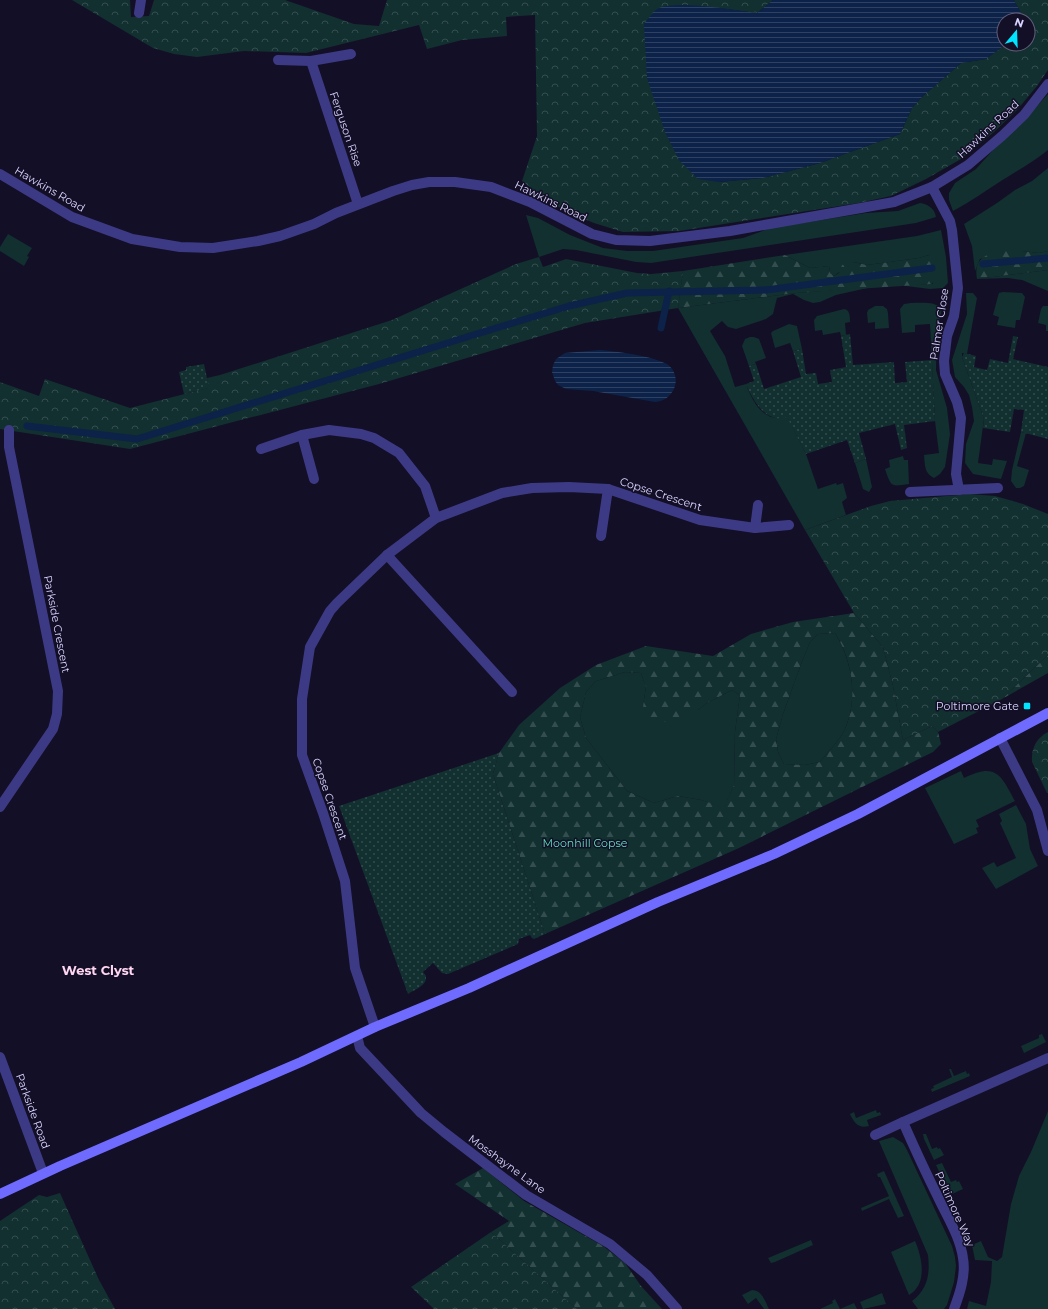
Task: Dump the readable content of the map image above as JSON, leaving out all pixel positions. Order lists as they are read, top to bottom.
{
  "streets": {
    "street": [
      "Ferguson Rise",
      "Hawkins Road",
      "Palmer Close",
      "Copse Crescent",
      "Parkside Crescent",
      "Parkside Road",
      "Mosshayne Lane",
      "Poltimore Way"
    ]
  },
  "crossings": [
    ["Ferguson Rise", "Hawkins Road"],
    ["Hawkins Road", "Palmer Close"]
  ],
  "districts": ["West Clyst"],
  "parks": ["Moonhill Copse"],
  "places": {
    "transit": ["Poltimore Gate"]
  },
  "north": "top"
}
